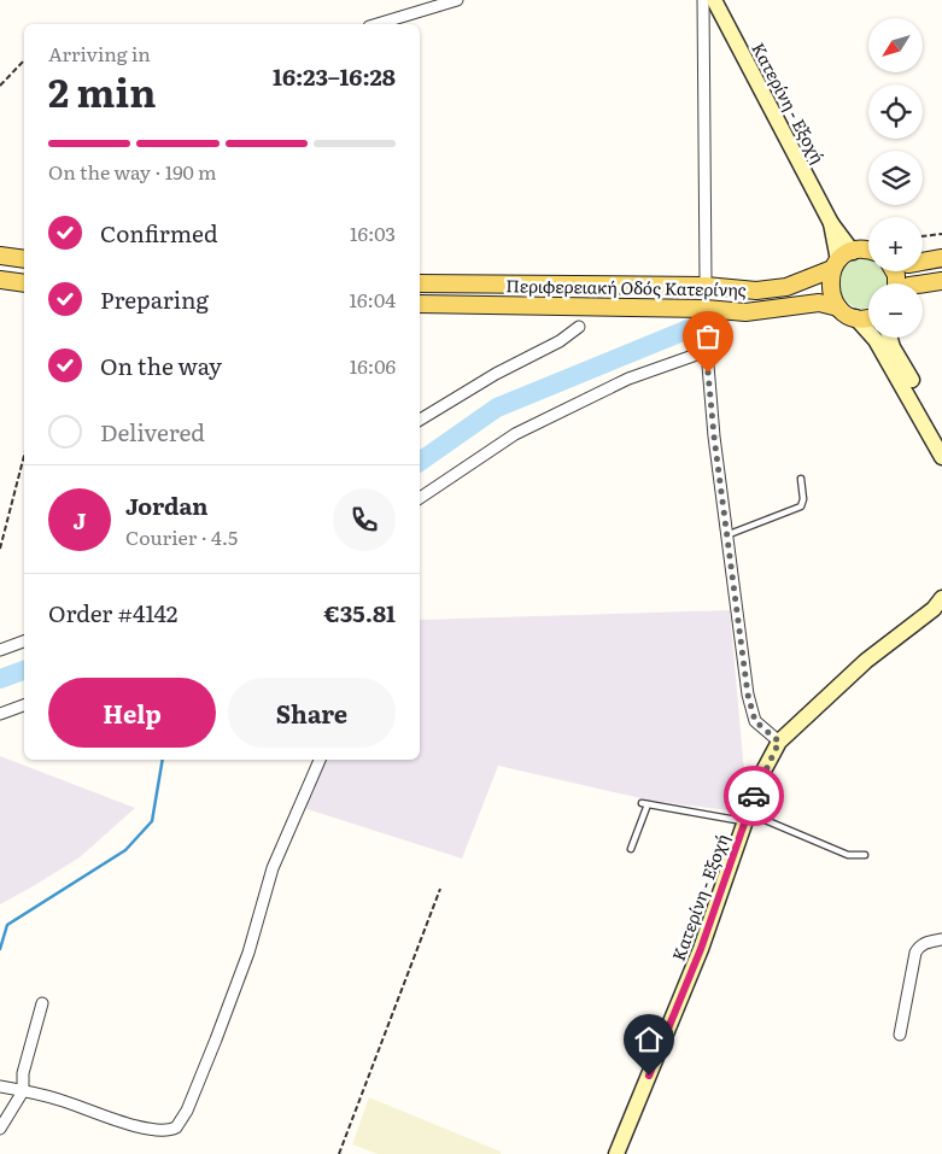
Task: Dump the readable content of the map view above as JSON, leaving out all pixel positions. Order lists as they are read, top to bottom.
{
  "streets": {
    "main road": ["Κατερίνη - Εξοχή", "Περιφερειακή Οδός Κατερίνης"]
  },
  "crossings": [
    ["Κατερίνη - Εξοχή", "Περιφερειακή Οδός Κατερίνης"]
  ],
  "north": "bottom left",
  "page": {
    "map_buttons": ["+", "−"],
    "heading": ["2 min", "Arriving in", "16:23–16:28"],
    "panel": [
      "Jordan",
      "Courier · 4.5",
      "Order #4142",
      "€35.81"
    ],
    "bar": "On the way · 190 m",
    "list": [
      ["Confirmed", "16:03"],
      ["Preparing", "16:04"],
      ["On the way", "16:06"],
      "Delivered"
    ],
    "round": "J",
    "buttons": ["Help", "Share"]
  }
}
